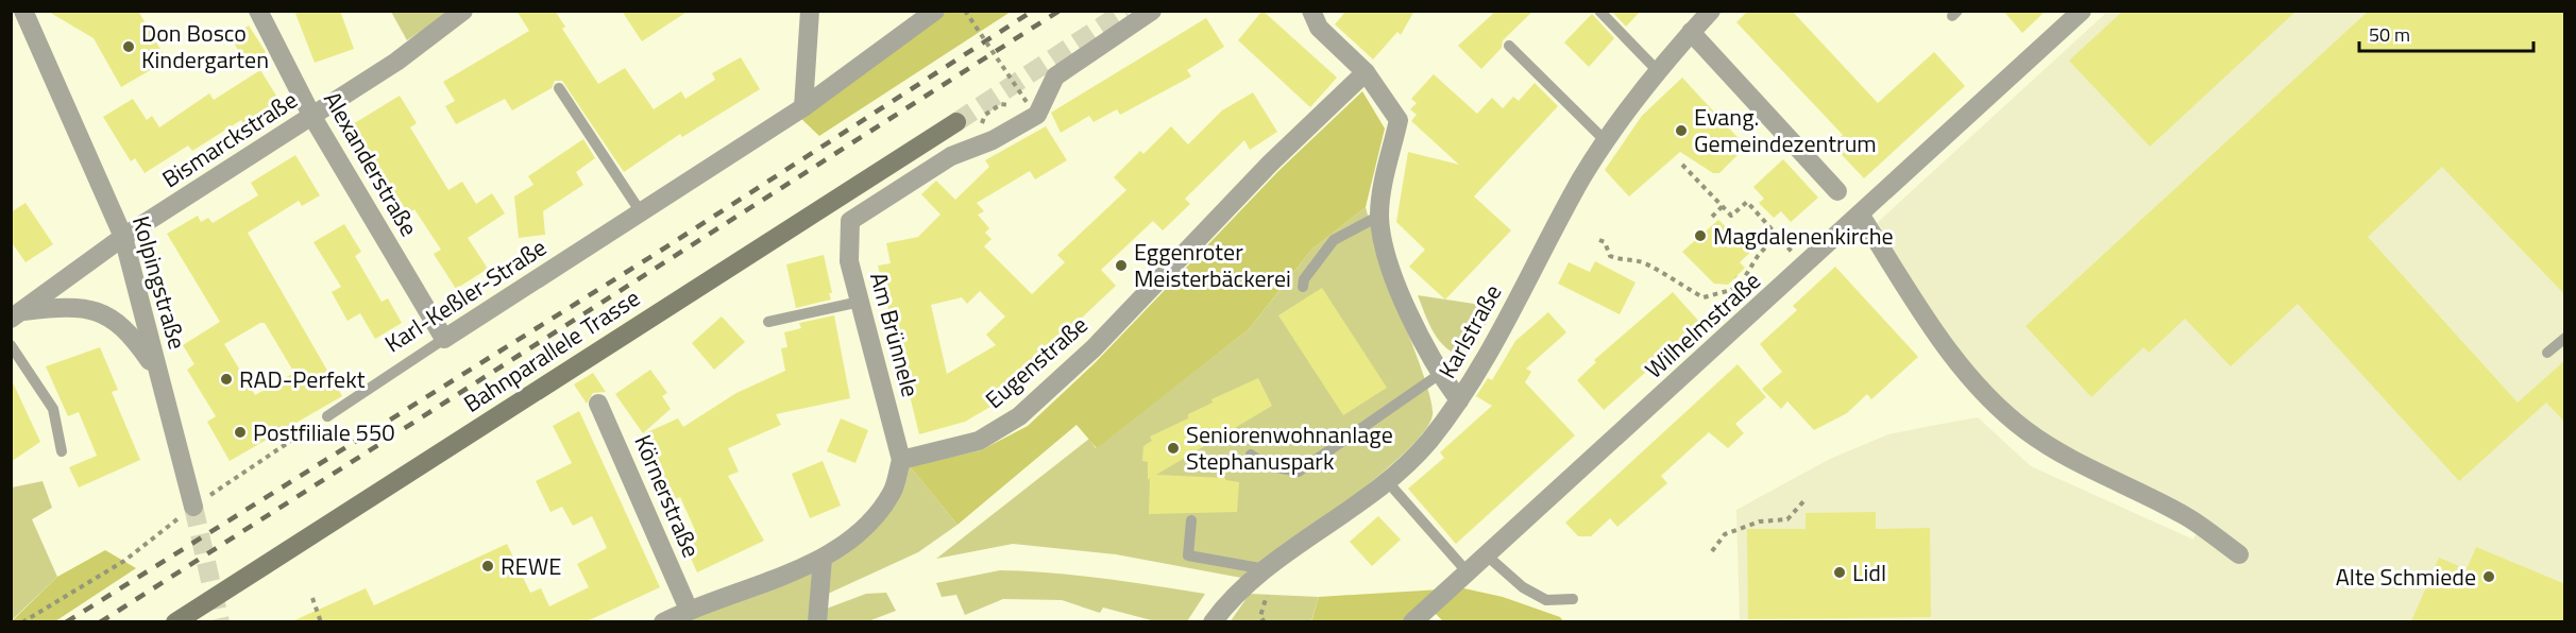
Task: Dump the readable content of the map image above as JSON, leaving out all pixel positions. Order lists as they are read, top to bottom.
{
  "streets": {
    "main road": ["Bahnparallele Trasse"],
    "street": [
      "Bismarckstraße",
      "Alexanderstraße",
      "Kolpingstraße",
      "Karl-Keßler-Straße",
      "Wilhelmstraße",
      "Karlstraße",
      "Am Brünnele",
      "Eugenstraße",
      "Körnerstraße"
    ]
  },
  "crossings": [
    ["Bismarckstraße", "Alexanderstraße"],
    ["Bismarckstraße", "Kolpingstraße"],
    ["Alexanderstraße", "Karl-Keßler-Straße"],
    ["Am Brünnele", "Eugenstraße"]
  ],
  "places": [
    "Don Bosco Kindergarten",
    "Evang. Gemeindezentrum",
    "Magdalenenkirche",
    "Eggenroter Meisterbäckerei",
    "RAD-Perfekt",
    "Postfiliale 550",
    "Seniorenwohnanlage Stephanuspark",
    "REWE",
    "Lidl",
    "Alte Schmiede"
  ],
  "scale_bar": "50 m"
}
